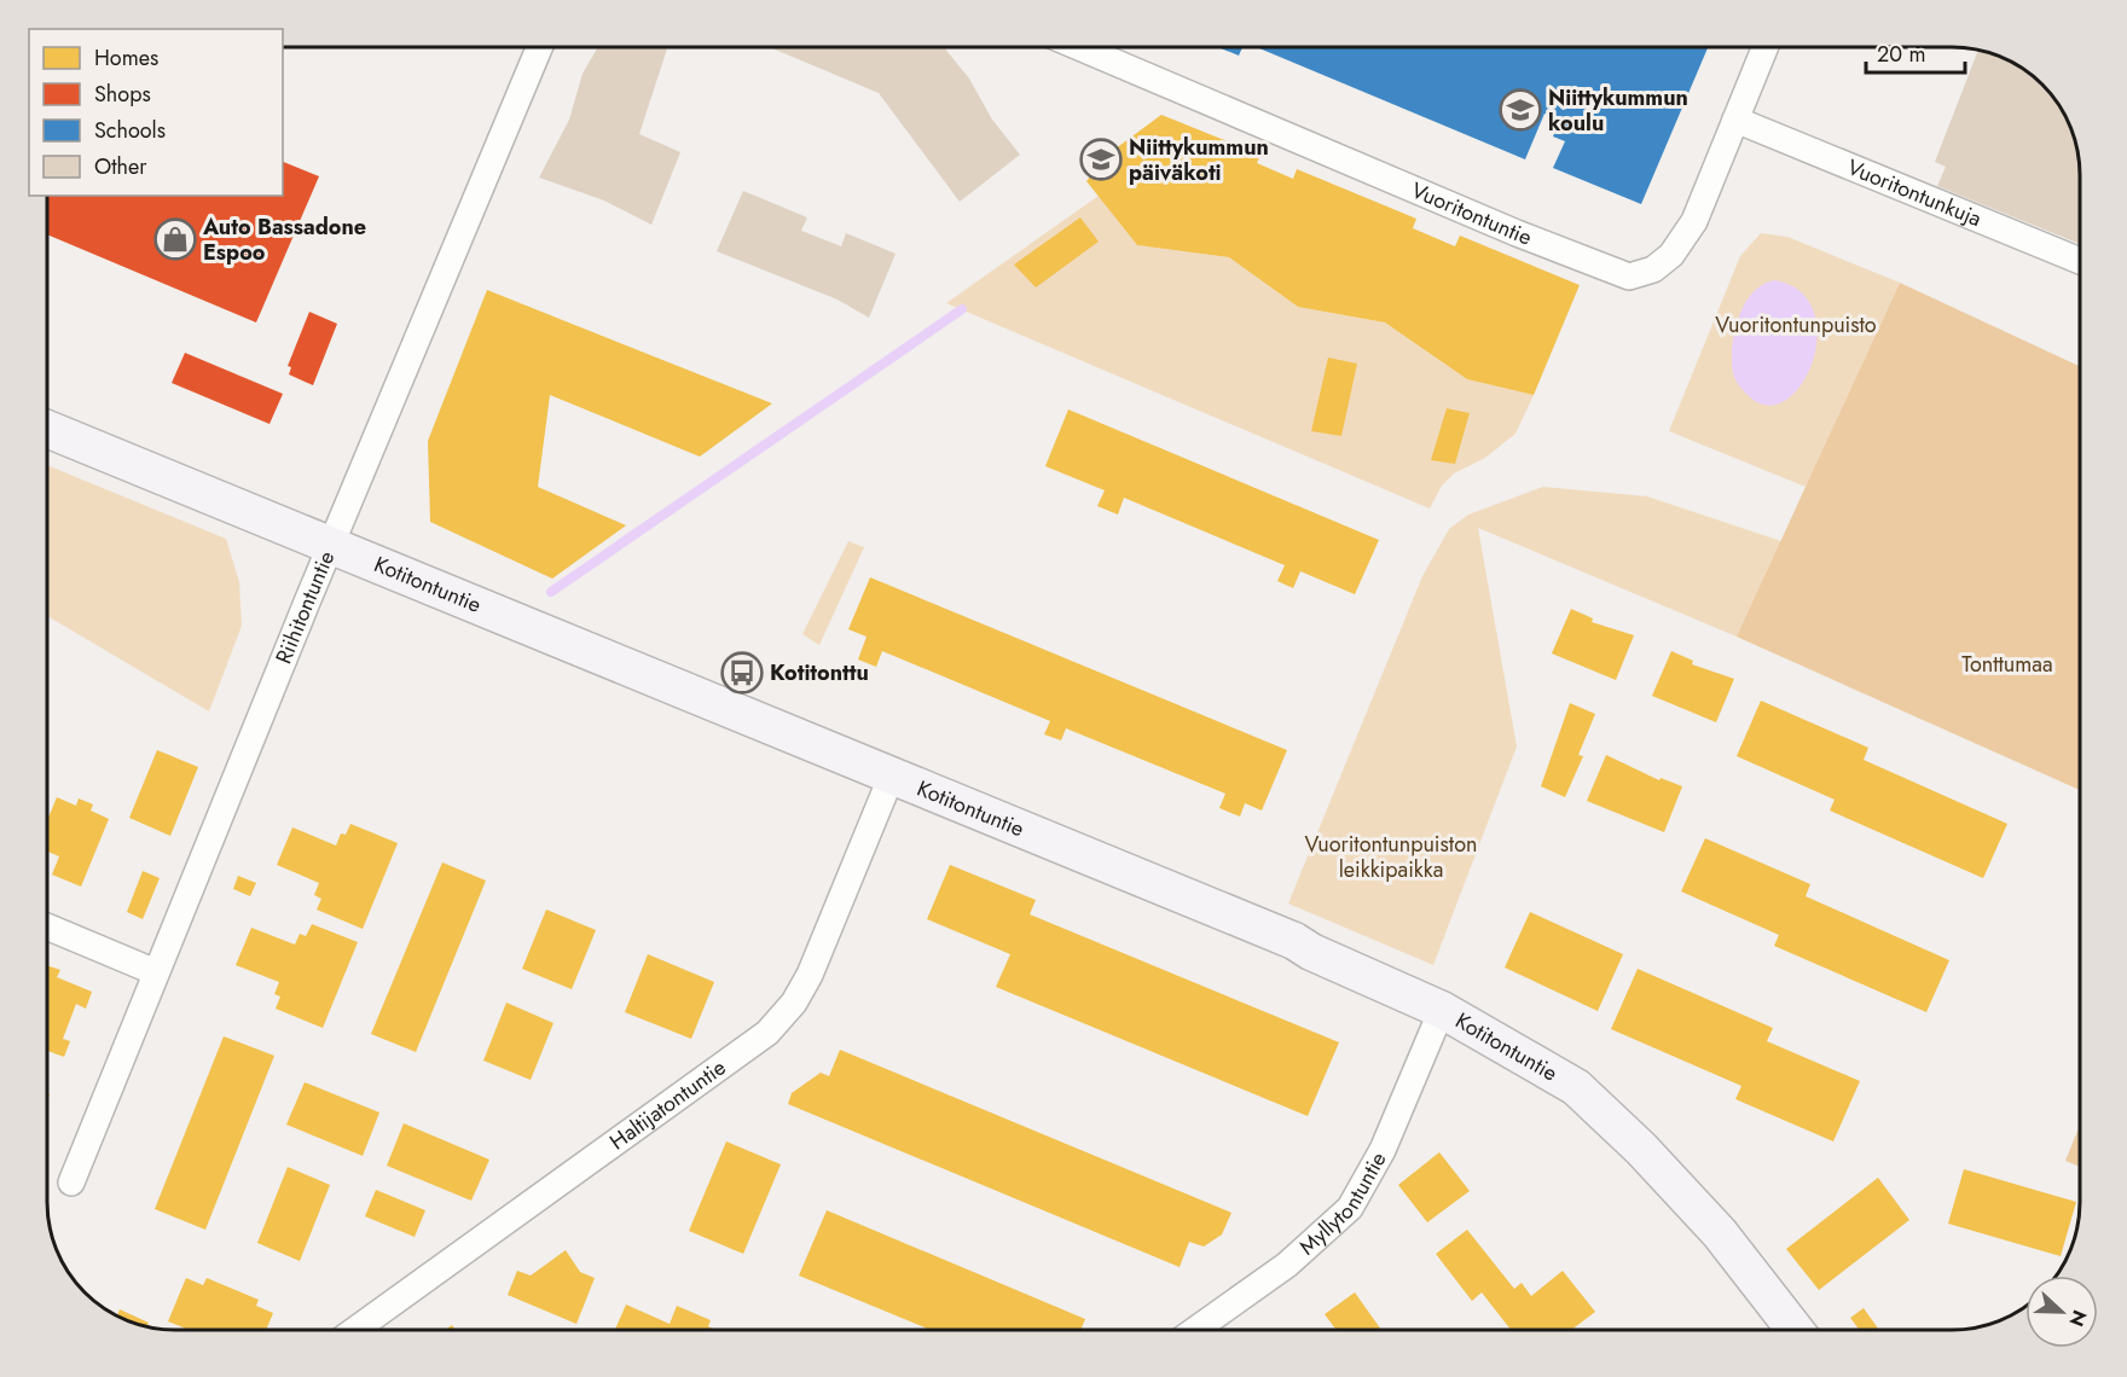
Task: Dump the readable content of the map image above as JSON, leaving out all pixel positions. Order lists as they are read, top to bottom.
{
  "streets": {
    "street": [
      "Vuoritontunkuja",
      "Vuoritontuntie",
      "Kotitontuntie",
      "Riihitontuntie",
      "Haltijatontuntie",
      "Myllytontuntie"
    ]
  },
  "crossings": [
    ["Vuoritontunkuja", "Vuoritontuntie"],
    ["Kotitontuntie", "Riihitontuntie"],
    ["Kotitontuntie", "Haltijatontuntie"],
    ["Kotitontuntie", "Myllytontuntie"]
  ],
  "parks": ["Vuoritontunpuisto", "Tonttumaa", "Vuoritontunpuiston leikkipaikka"],
  "places": {
    "school or university": ["Niittykummun koulu", "Niittykummun päiväkoti"],
    "shop": ["Auto Bassadone Espoo"],
    "bus stop": ["Kotitonttu"]
  },
  "legend": [
    "Homes",
    "Shops",
    "Schools",
    "Other"
  ],
  "scale_bar": "20 m",
  "north": "right"
}
